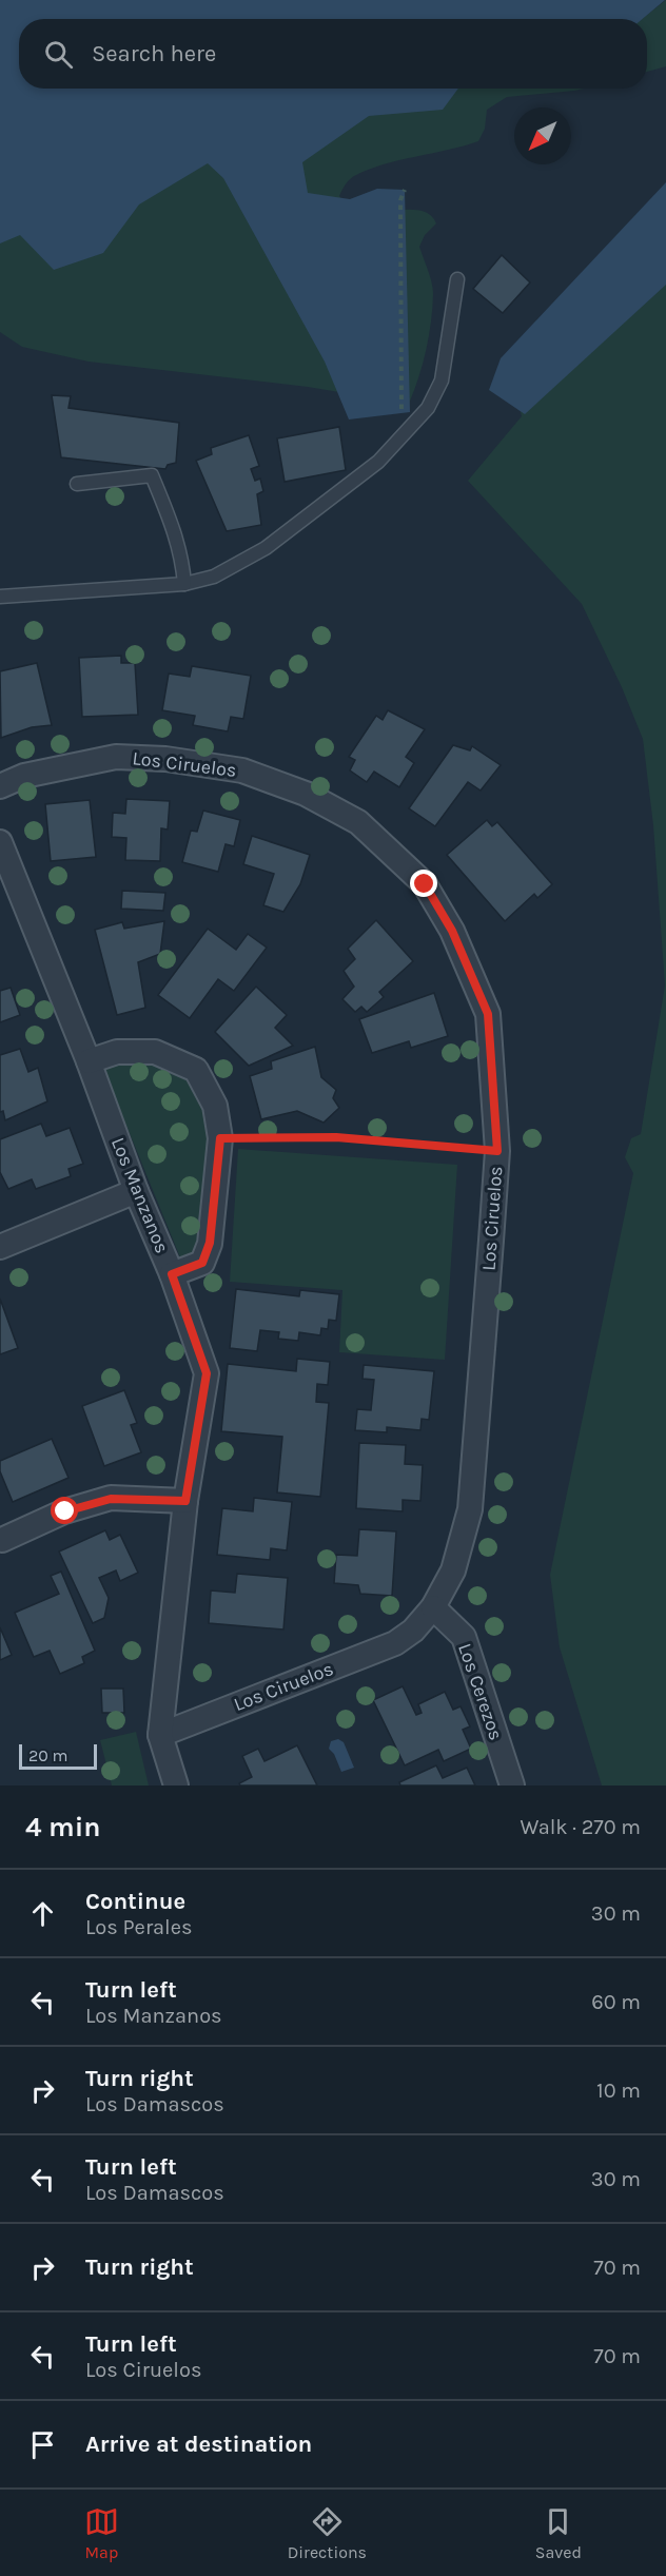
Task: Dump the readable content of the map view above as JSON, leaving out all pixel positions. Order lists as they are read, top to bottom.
{
  "streets": {
    "street": ["Los Ciruelos", "Los Manzanos", "Los Cerezos"]
  },
  "crossings": [
    ["Los Ciruelos", "Los Manzanos"],
    ["Los Ciruelos", "Los Cerezos"]
  ],
  "scale_bar": "20 m",
  "north": "bottom left",
  "page": {
    "search": "Search here",
    "scale": "20 m",
    "heading": ["4 min", "Walk · 270 m"],
    "list": [
      ["Continue", "Los Perales", "30 m"],
      ["Turn left", "Los Manzanos", "60 m"],
      ["Turn right", "Los Damascos", "10 m"],
      ["Turn left", "Los Damascos", "30 m"],
      ["Turn right", "70 m"],
      ["Turn left", "Los Ciruelos", "70 m"],
      "Arrive at destination"
    ],
    "nav": ["Map", "Directions", "Saved"]
  }
}
